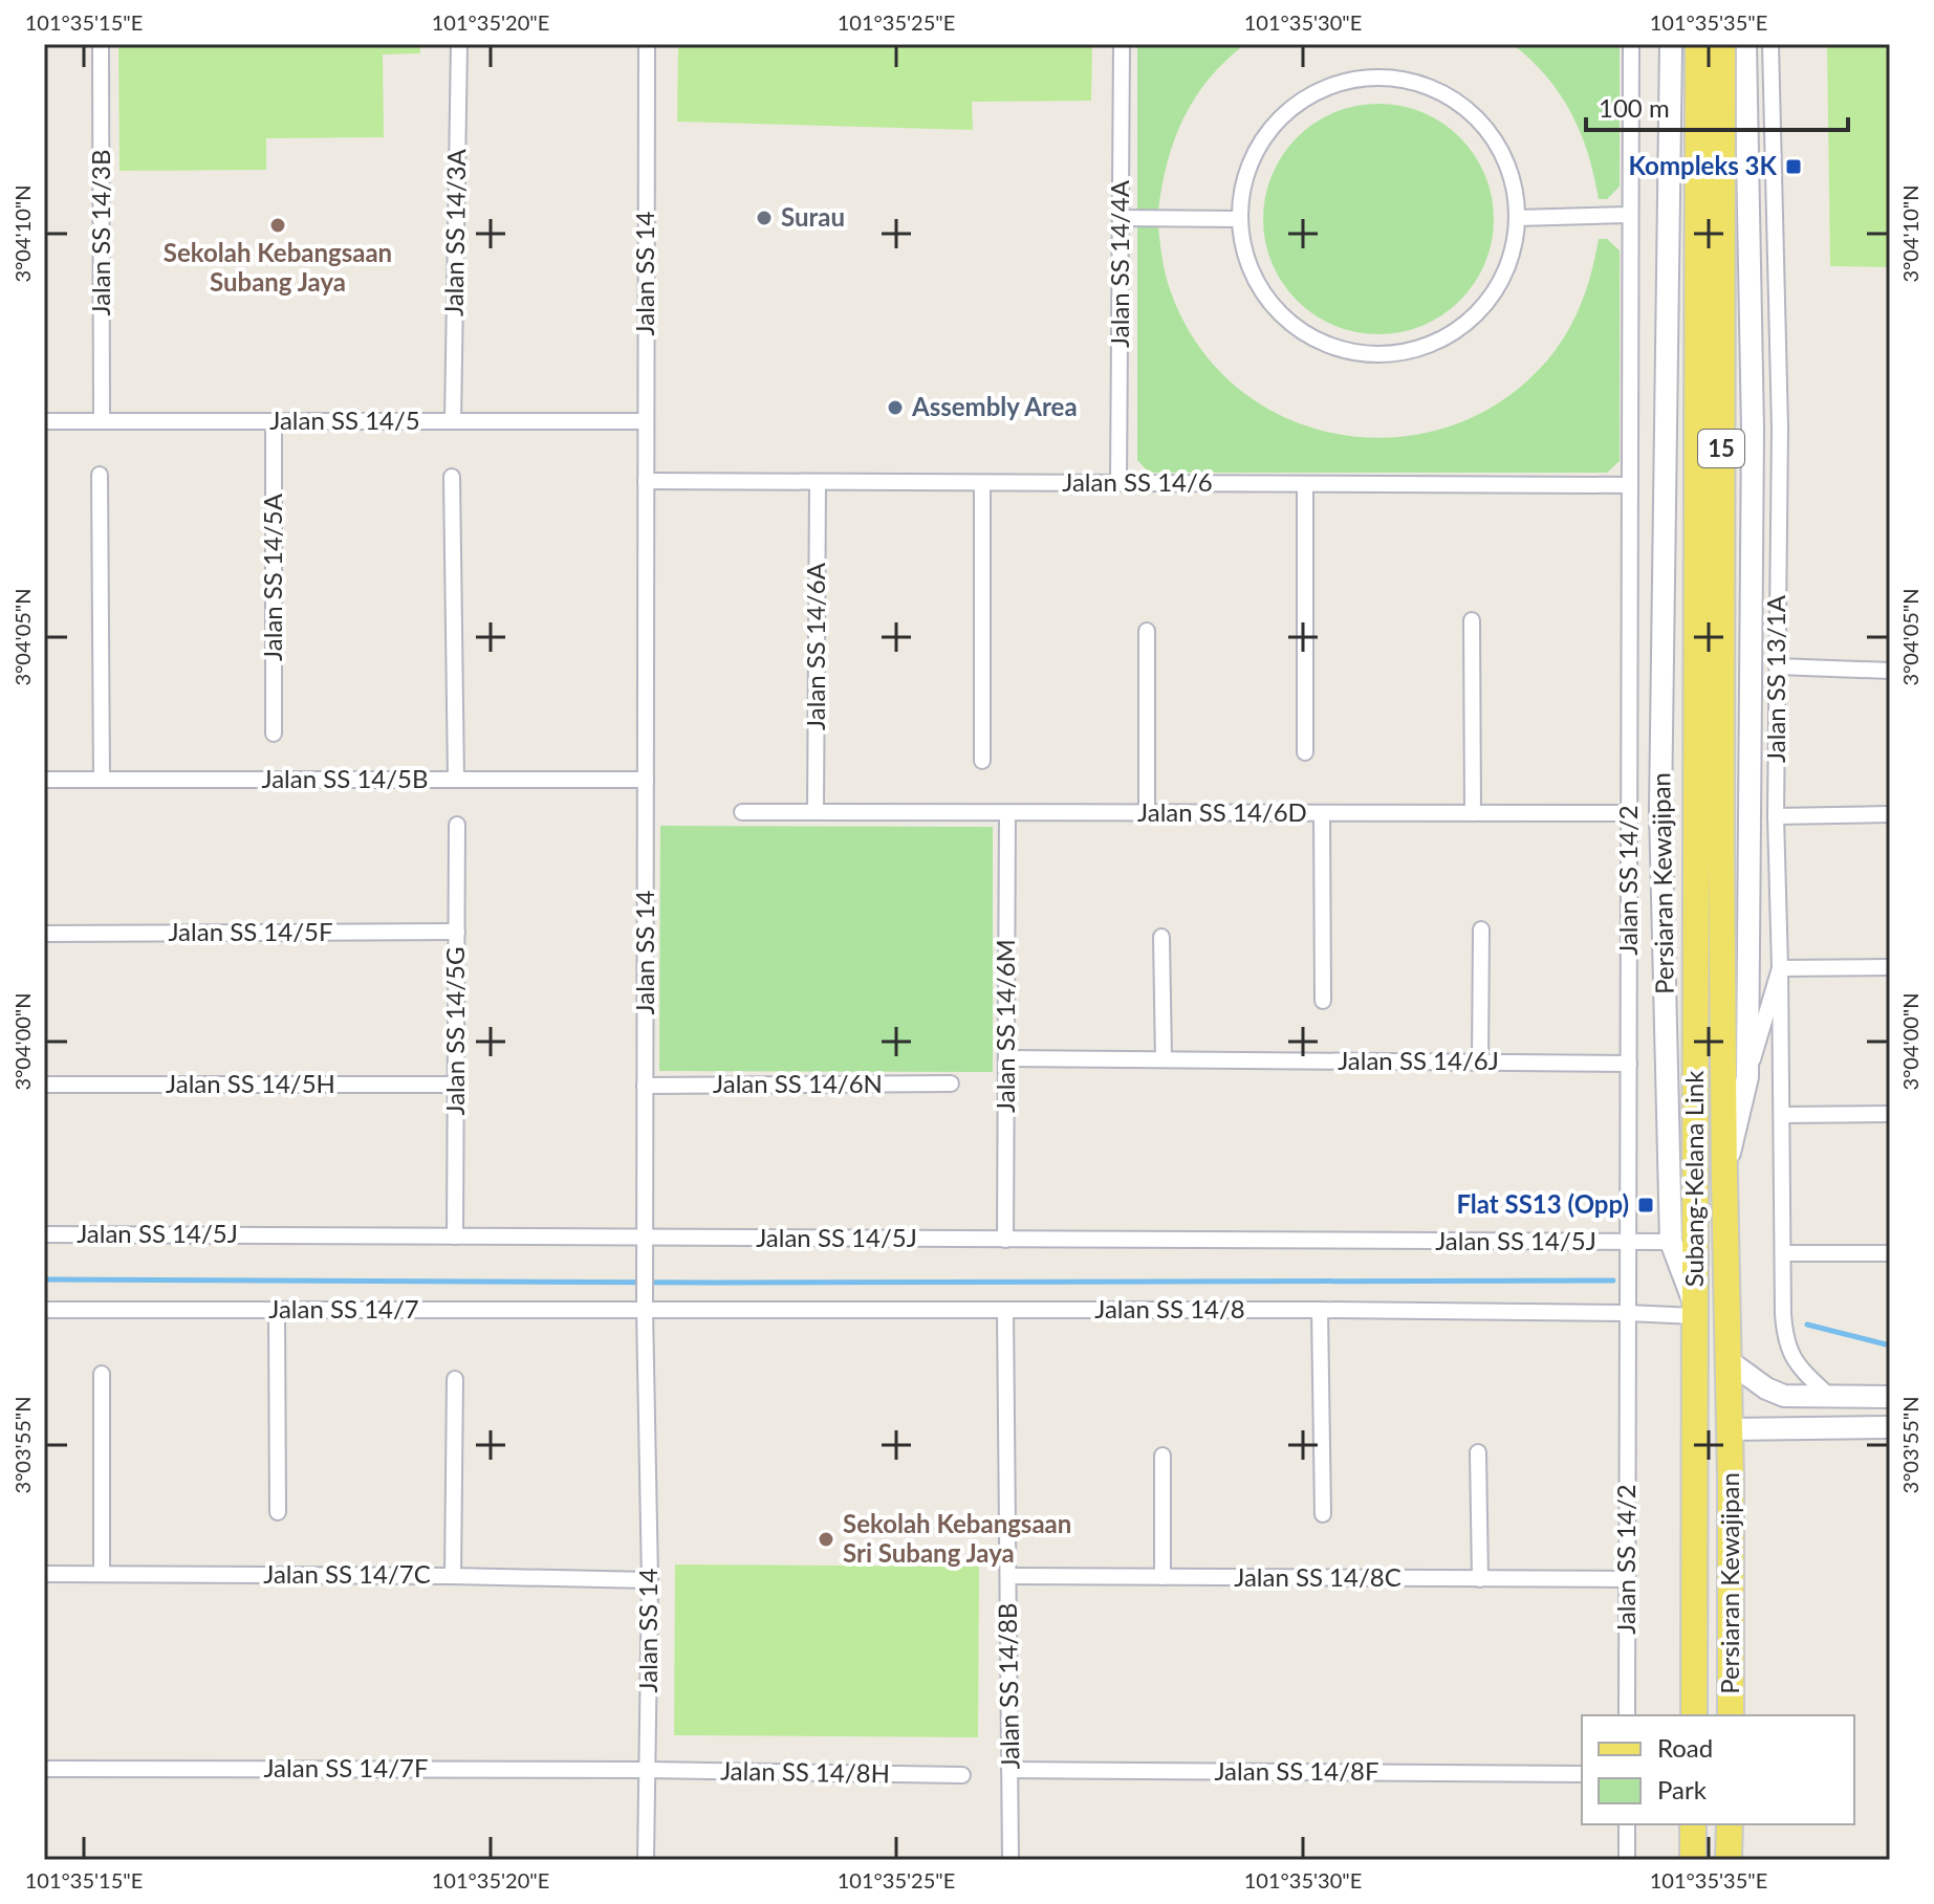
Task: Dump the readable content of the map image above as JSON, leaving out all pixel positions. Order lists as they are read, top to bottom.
{
  "streets": {
    "main road": ["15", "Persiaran Kewajipan", "Subang-Kelana Link"],
    "street": [
      "Jalan SS 14/3B",
      "Jalan SS 14/3A",
      "Jalan SS 14/4A",
      "Jalan SS 14",
      "Jalan SS 14/5",
      "Jalan SS 14/6",
      "Jalan SS 14/5A",
      "Jalan SS 14/6A",
      "Jalan SS 13/1A",
      "Jalan SS 14/5B",
      "Jalan SS 14/6D",
      "Jalan SS 14/2",
      "Jalan SS 14/5F",
      "Jalan SS 14/6M",
      "Jalan SS 14/5G",
      "Jalan SS 14/6J",
      "Jalan SS 14/5H",
      "Jalan SS 14/6N",
      "Jalan SS 14/5J",
      "Jalan SS 14/7",
      "Jalan SS 14/8",
      "Jalan SS 14/7C",
      "Jalan SS 14/8C",
      "Jalan SS 14/8B",
      "Jalan SS 14/7F",
      "Jalan SS 14/8F",
      "Jalan SS 14/8H"
    ]
  },
  "crossings": [
    ["Jalan SS 14/3B", "Jalan SS 14/5"],
    ["Jalan SS 14/3A", "Jalan SS 14/5"],
    ["Jalan SS 14/4A", "Jalan SS 14/6"],
    ["Jalan SS 14", "Jalan SS 14/5"],
    ["Jalan SS 14", "Jalan SS 14/6"],
    ["Jalan SS 14", "Jalan SS 14/5B"],
    ["Jalan SS 14", "Jalan SS 14/6N"],
    ["Jalan SS 14", "Jalan SS 14/5J"],
    ["Jalan SS 14", "Jalan SS 14/7"],
    ["Jalan SS 14", "Jalan SS 14/8"],
    ["Jalan SS 14", "Jalan SS 14/7C"],
    ["Jalan SS 14", "Jalan SS 14/7F"],
    ["Jalan SS 14", "Jalan SS 14/8H"],
    ["Jalan SS 14/5", "Jalan SS 14/5A"],
    ["15", "Subang-Kelana Link"],
    ["Jalan SS 14/6", "Jalan SS 14/6A"],
    ["Jalan SS 14/6", "Jalan SS 14/2"],
    ["Jalan SS 14/6A", "Jalan SS 14/6D"],
    ["Jalan SS 14/6D", "Jalan SS 14/2"],
    ["Jalan SS 14/6D", "Jalan SS 14/6M"],
    ["Jalan SS 14/2", "Jalan SS 14/6J"],
    ["Jalan SS 14/2", "Jalan SS 14/5J"],
    ["Jalan SS 14/2", "Jalan SS 14/8"],
    ["Jalan SS 14/2", "Jalan SS 14/8C"],
    ["Persiaran Kewajipan", "Subang-Kelana Link"],
    ["Persiaran Kewajipan", "Jalan SS 14/5J"],
    ["Persiaran Kewajipan", "Jalan SS 14/8"],
    ["Jalan SS 14/5F", "Jalan SS 14/5G"],
    ["Jalan SS 14/6M", "Jalan SS 14/6J"],
    ["Jalan SS 14/6M", "Jalan SS 14/5J"],
    ["Jalan SS 14/5G", "Jalan SS 14/5H"],
    ["Jalan SS 14/5G", "Jalan SS 14/5J"],
    ["Subang-Kelana Link", "Jalan SS 14/8"],
    ["Jalan SS 14/7", "Jalan SS 14/8"],
    ["Jalan SS 14/8", "Jalan SS 14/8B"],
    ["Jalan SS 14/8C", "Jalan SS 14/8B"],
    ["Jalan SS 14/8B", "Jalan SS 14/8F"],
    ["Jalan SS 14/7F", "Jalan SS 14/8H"]
  ],
  "places": {
    "transit": ["Kompleks 3K", "Flat SS13 (Opp)"],
    "other": [
      "Surau",
      "Sekolah Kebangsaan Subang Jaya",
      "Assembly Area",
      "Sekolah Kebangsaan Sri Subang Jaya"
    ]
  },
  "legend": ["Road", "Park"],
  "scale_bar": "100 m",
  "coordinates": [
    "101°35'15\"E",
    "101°35'20\"E",
    "101°35'25\"E",
    "101°35'30\"E",
    "101°35'35\"E",
    "3°04'10\"N",
    "3°04'05\"N",
    "3°04'00\"N",
    "3°03'55\"N"
  ]
}
